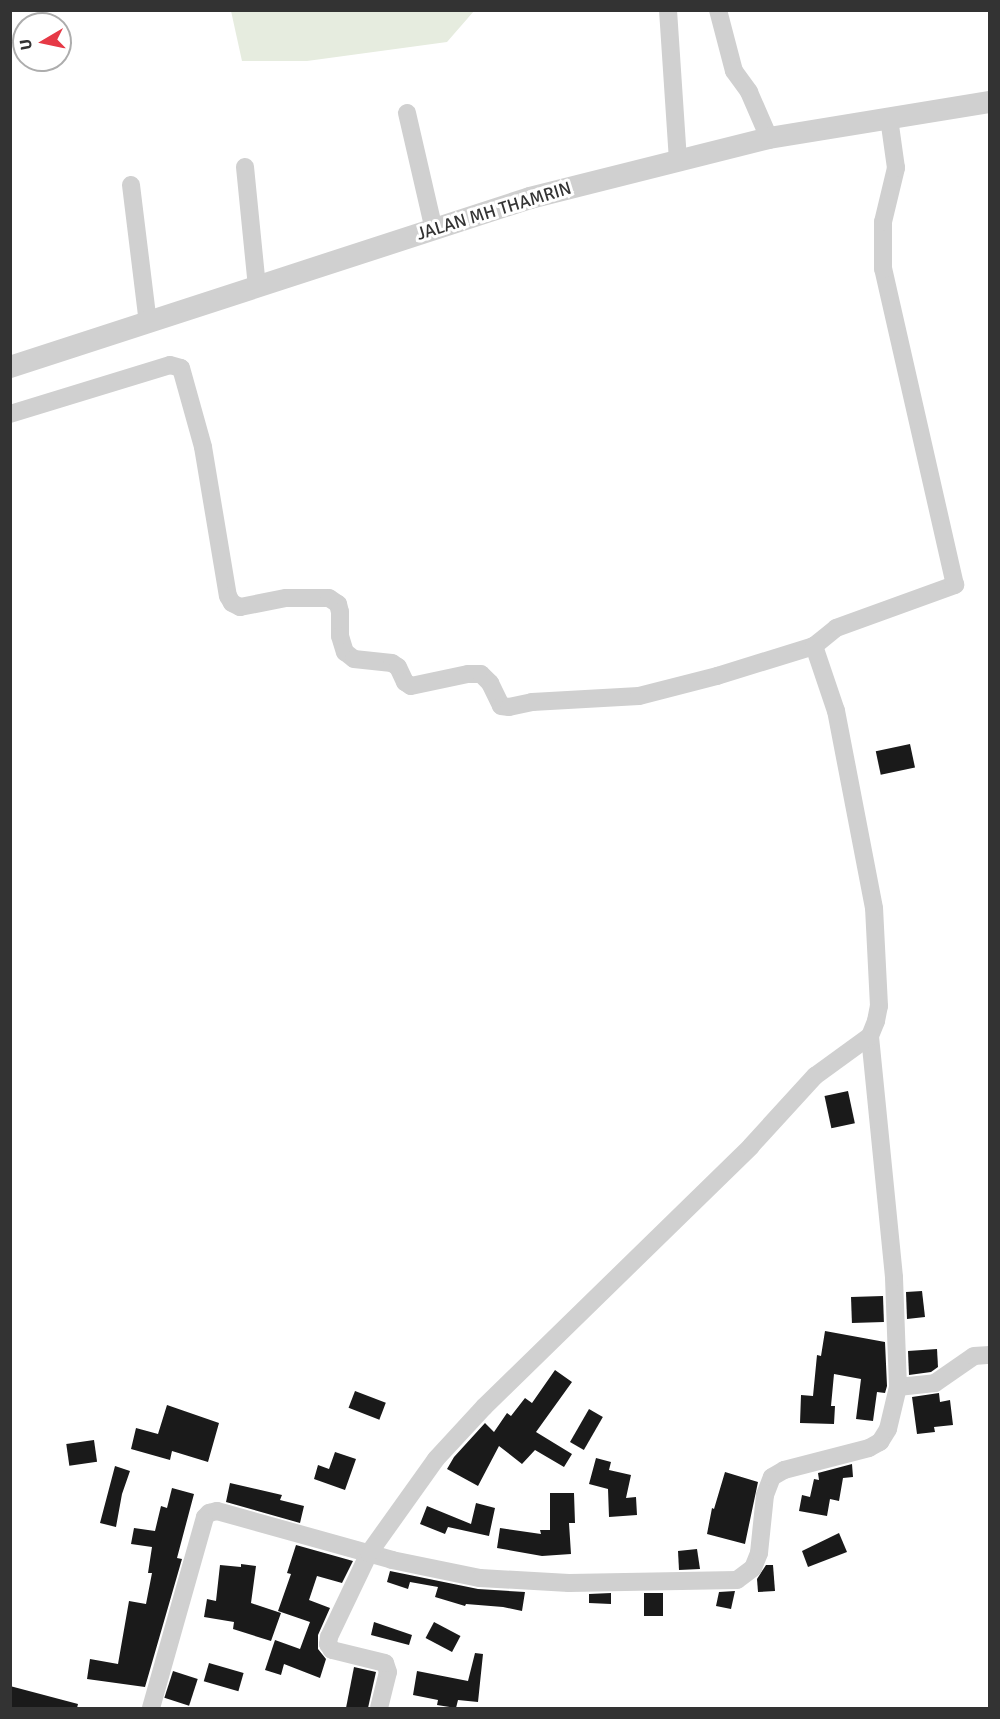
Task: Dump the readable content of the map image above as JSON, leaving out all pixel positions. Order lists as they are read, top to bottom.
{
  "streets": {
    "street": ["JALAN MH THAMRIN"]
  },
  "north": "left"
}
